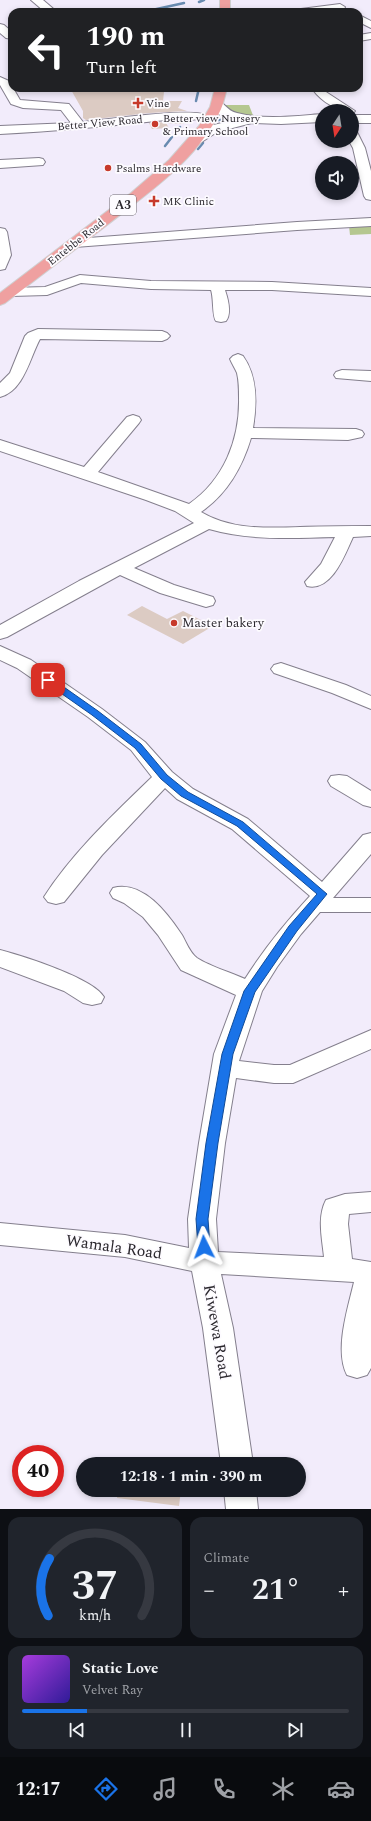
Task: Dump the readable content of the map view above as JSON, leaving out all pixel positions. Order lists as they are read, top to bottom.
{
  "streets": {
    "main road": ["A3", "Entebbe Road"],
    "street": ["Better View Road", "Wamala Road", "Kiwewa Road"]
  },
  "crossings": [
    ["Better View Road", "Entebbe Road"],
    ["Wamala Road", "Kiwewa Road"]
  ],
  "places": {
    "health": ["Vine", "MK Clinic"],
    "other": ["Better view Nursery & Primary School", "Psalms Hardware", "Master bakery"]
  },
  "north": "bottom",
  "page": {
    "turn": ["190 m", "Turn left"],
    "limit": "40",
    "trip": "12:18 · 1 min · 390 m",
    "tile": "Climate",
    "heat": ["−", "21°", "+"],
    "song": ["Static Love", "Velvet Ray"],
    "tabs": "12:17",
    "gauge": ["37", "km/h"]
  }
}
